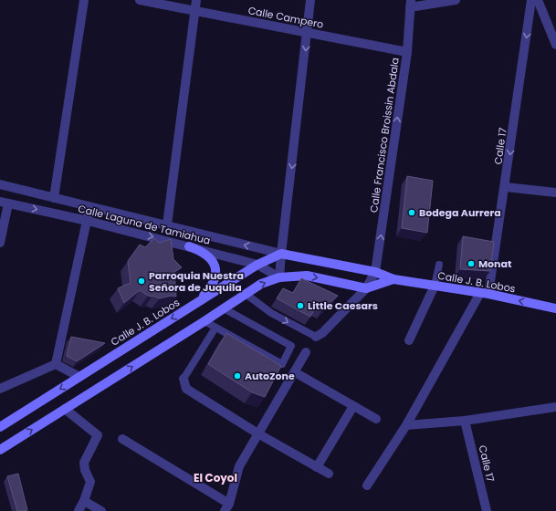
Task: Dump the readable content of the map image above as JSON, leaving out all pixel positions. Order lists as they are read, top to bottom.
{
  "streets": {
    "main road": ["Calle J. B. Lobos"],
    "street": [
      "Calle Campero",
      "Calle Francisco Broissin Abdala",
      "Calle 17",
      "Calle Laguna de Tamiahua"
    ]
  },
  "crossings": [
    ["Calle Campero", "Calle Francisco Broissin Abdala"],
    ["Calle Francisco Broissin Abdala", "Calle J. B. Lobos"],
    ["Calle 17", "Calle J. B. Lobos"],
    ["Calle Laguna de Tamiahua", "Calle J. B. Lobos"]
  ],
  "one_way": ["Calle Francisco Broissin Abdala"],
  "districts": ["El Coyol"],
  "places": [
    "Bodega Aurrera",
    "Monat",
    "Parroquia Nuestra Señora de Juquila",
    "Little Caesars",
    "AutoZone"
  ]
}
